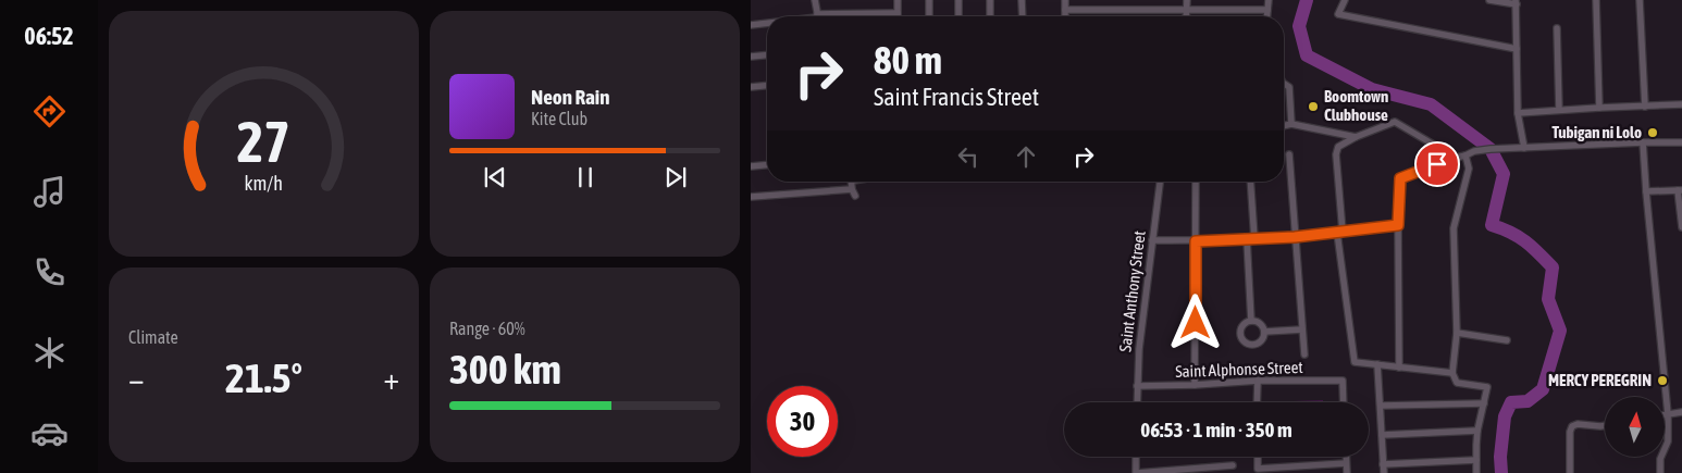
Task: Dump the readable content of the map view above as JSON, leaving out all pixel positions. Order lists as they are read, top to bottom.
{
  "streets": {
    "street": ["Saint Anthony Street", "Saint Alphonse Street"]
  },
  "crossings": [
    ["Saint Anthony Street", "Saint Alphonse Street"]
  ],
  "places": ["Boomtown Clubhouse", "Tubigan ni Lolo", "MERCY PEREGRIN"],
  "north": "top",
  "page": {
    "tabs": "06:52",
    "turn": ["80 m", "Saint Francis Street"],
    "song": ["Neon Rain", "Kite Club"],
    "tile": [
      "Climate",
      ["Range · 60%", "300 km"]
    ],
    "heat": ["−", "21.5°", "+"],
    "limit": "30",
    "trip": "06:53 · 1 min · 350 m",
    "gauge": ["27", "km/h"]
  }
}
